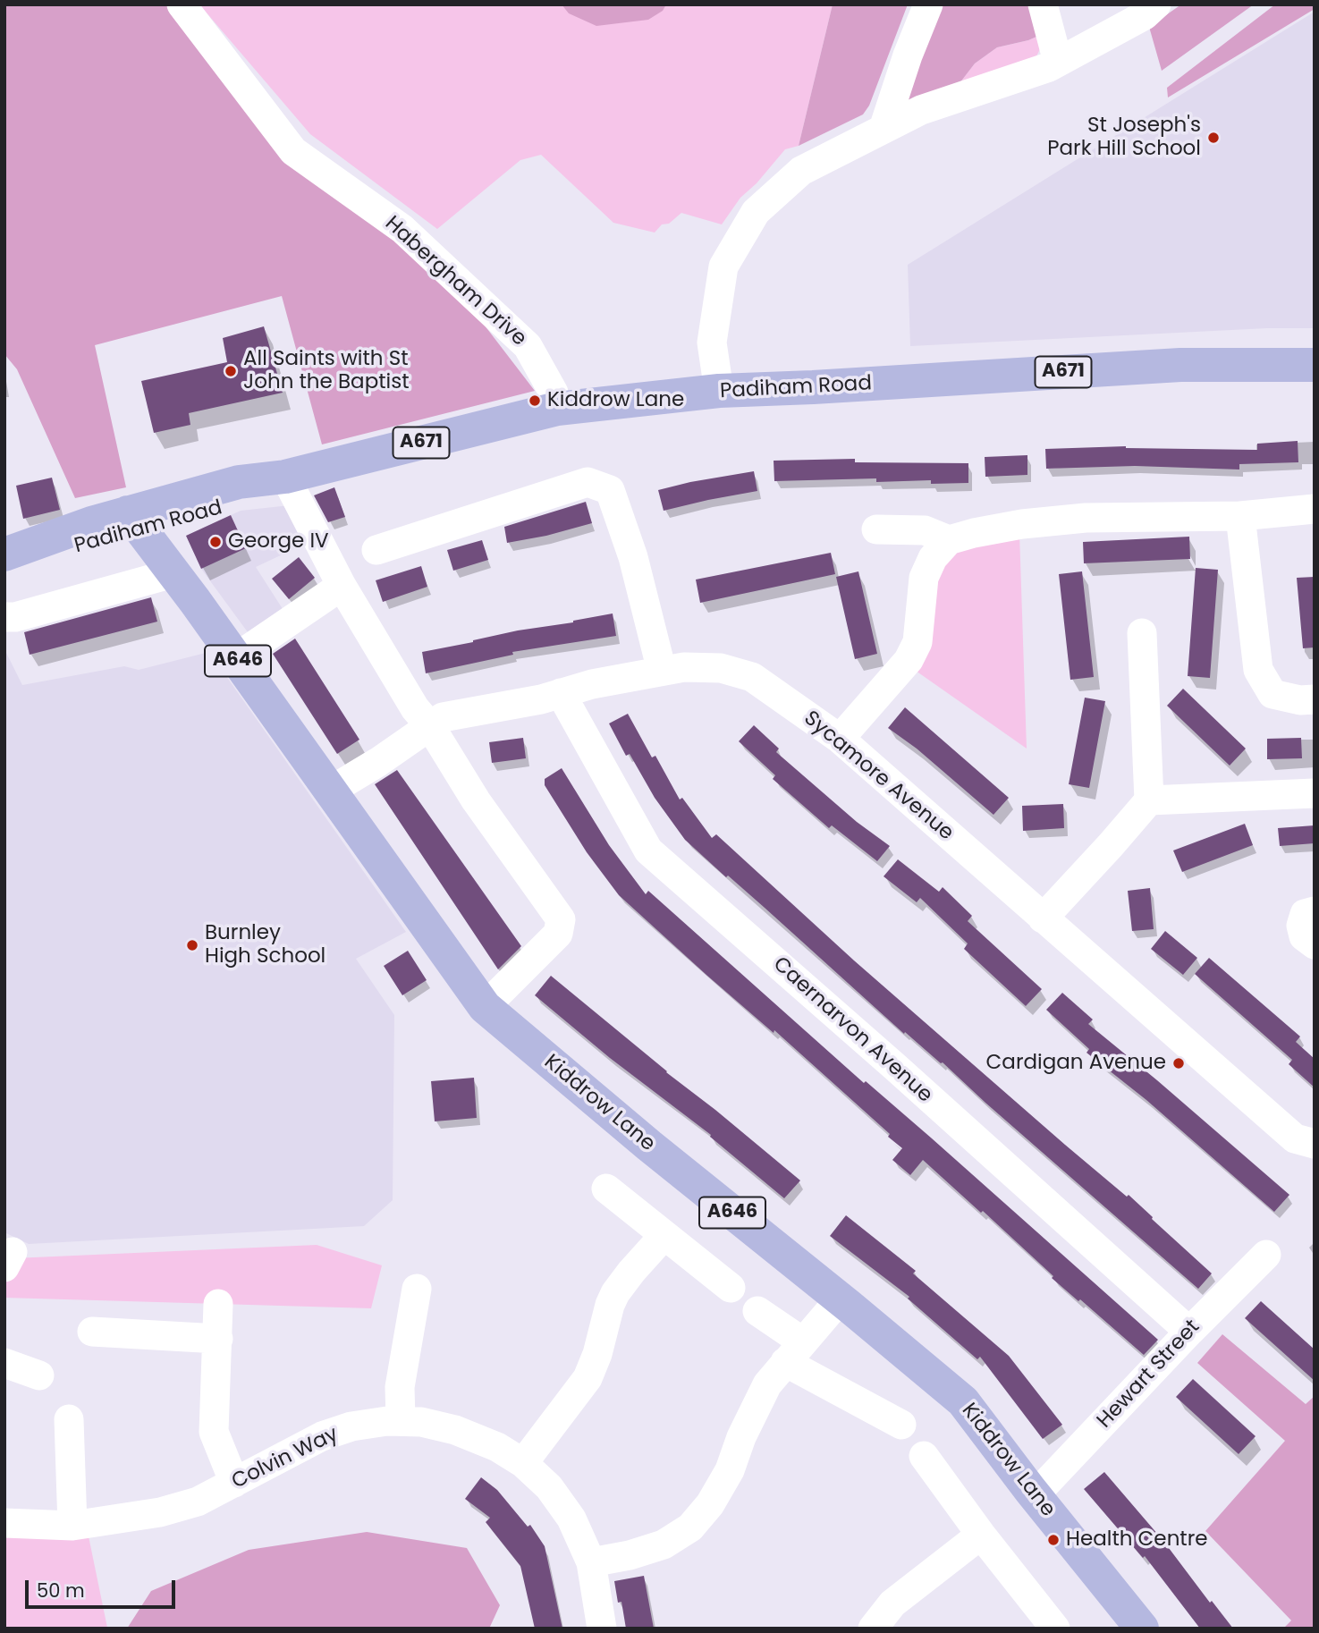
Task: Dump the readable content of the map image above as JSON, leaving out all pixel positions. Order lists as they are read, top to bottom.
{
  "streets": {
    "main road": [
      "A671",
      "Padiham Road",
      "A646",
      "Kiddrow Lane"
    ],
    "street": [
      "Habergham Drive",
      "Sycamore Avenue",
      "Caernarvon Avenue",
      "Hewart Street",
      "Colvin Way"
    ]
  },
  "crossings": [
    ["Habergham Drive", "Padiham Road"],
    ["Padiham Road", "Kiddrow Lane"],
    ["Sycamore Avenue", "Caernarvon Avenue"],
    ["Sycamore Avenue", "Kiddrow Lane"],
    ["Caernarvon Avenue", "Hewart Street"],
    ["Kiddrow Lane", "Hewart Street"]
  ],
  "places": [
    "St Joseph's Park Hill School",
    "All Saints with St John the Baptist",
    "Kiddrow Lane",
    "George IV",
    "Burnley High School",
    "Cardigan Avenue",
    "Health Centre"
  ],
  "scale_bar": "50 m"
}
